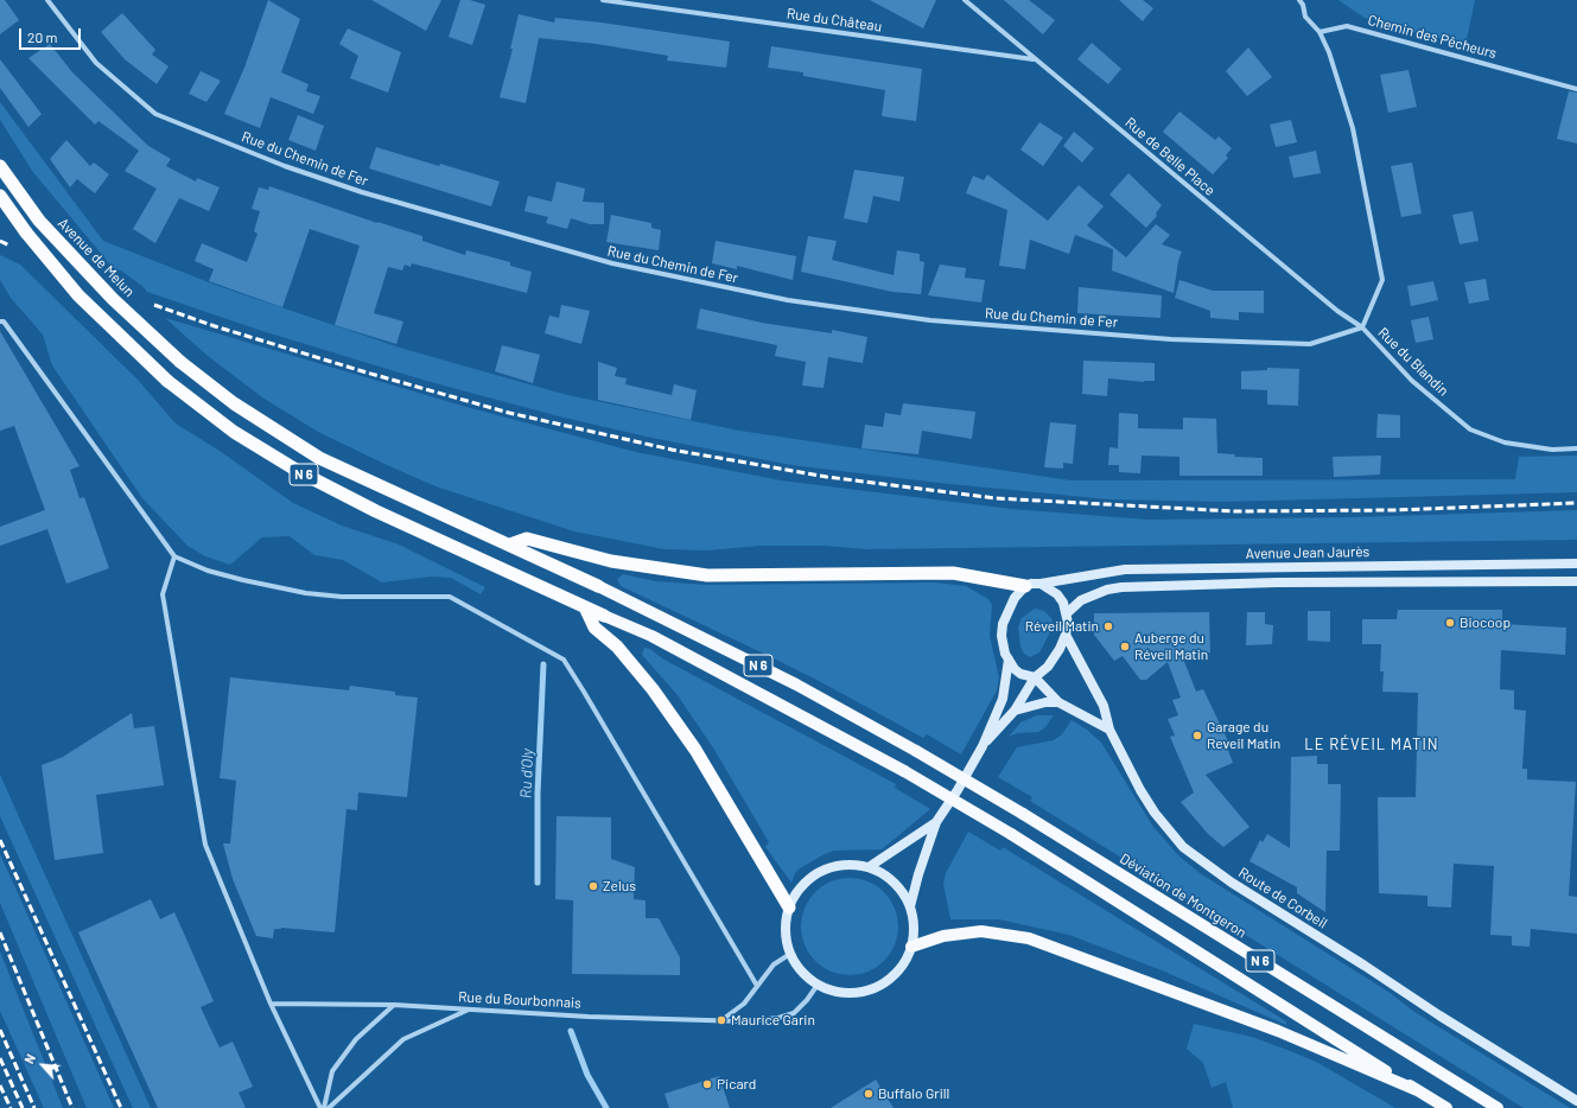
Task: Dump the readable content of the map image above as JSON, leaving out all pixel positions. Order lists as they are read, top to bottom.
{
  "streets": {
    "highway": ["Avenue de Melun", "N 6"],
    "main road": ["Avenue Jean Jaurès", "Déviation de Montgeron", "Route de Corbeil"],
    "street": [
      "Rue du Château",
      "Chemin des Pêcheurs",
      "Rue de Belle Place",
      "Rue du Chemin de Fer",
      "Rue du Blandin",
      "Rue du Bourbonnais"
    ]
  },
  "crossings": [
    ["Rue du Château", "Rue de Belle Place"],
    ["Chemin des Pêcheurs", "Rue du Blandin"],
    ["Rue de Belle Place", "Rue du Chemin de Fer"],
    ["Rue de Belle Place", "Rue du Blandin"],
    ["Rue du Chemin de Fer", "Rue du Blandin"],
    ["Avenue de Melun", "N 6"],
    ["N 6", "Déviation de Montgeron"],
    ["Avenue Jean Jaurès", "Route de Corbeil"]
  ],
  "districts": ["LE RÉVEIL MATIN"],
  "water": ["Ru d'Oly"],
  "places": [
    "Biocoop",
    "Réveil Matin",
    "Auberge du Réveil Matin",
    "Garage du Reveil Matin",
    "Zelus",
    "Maurice Garin",
    "Picard",
    "Buffalo Grill"
  ],
  "scale_bar": "20 m",
  "north": "top left"
}
